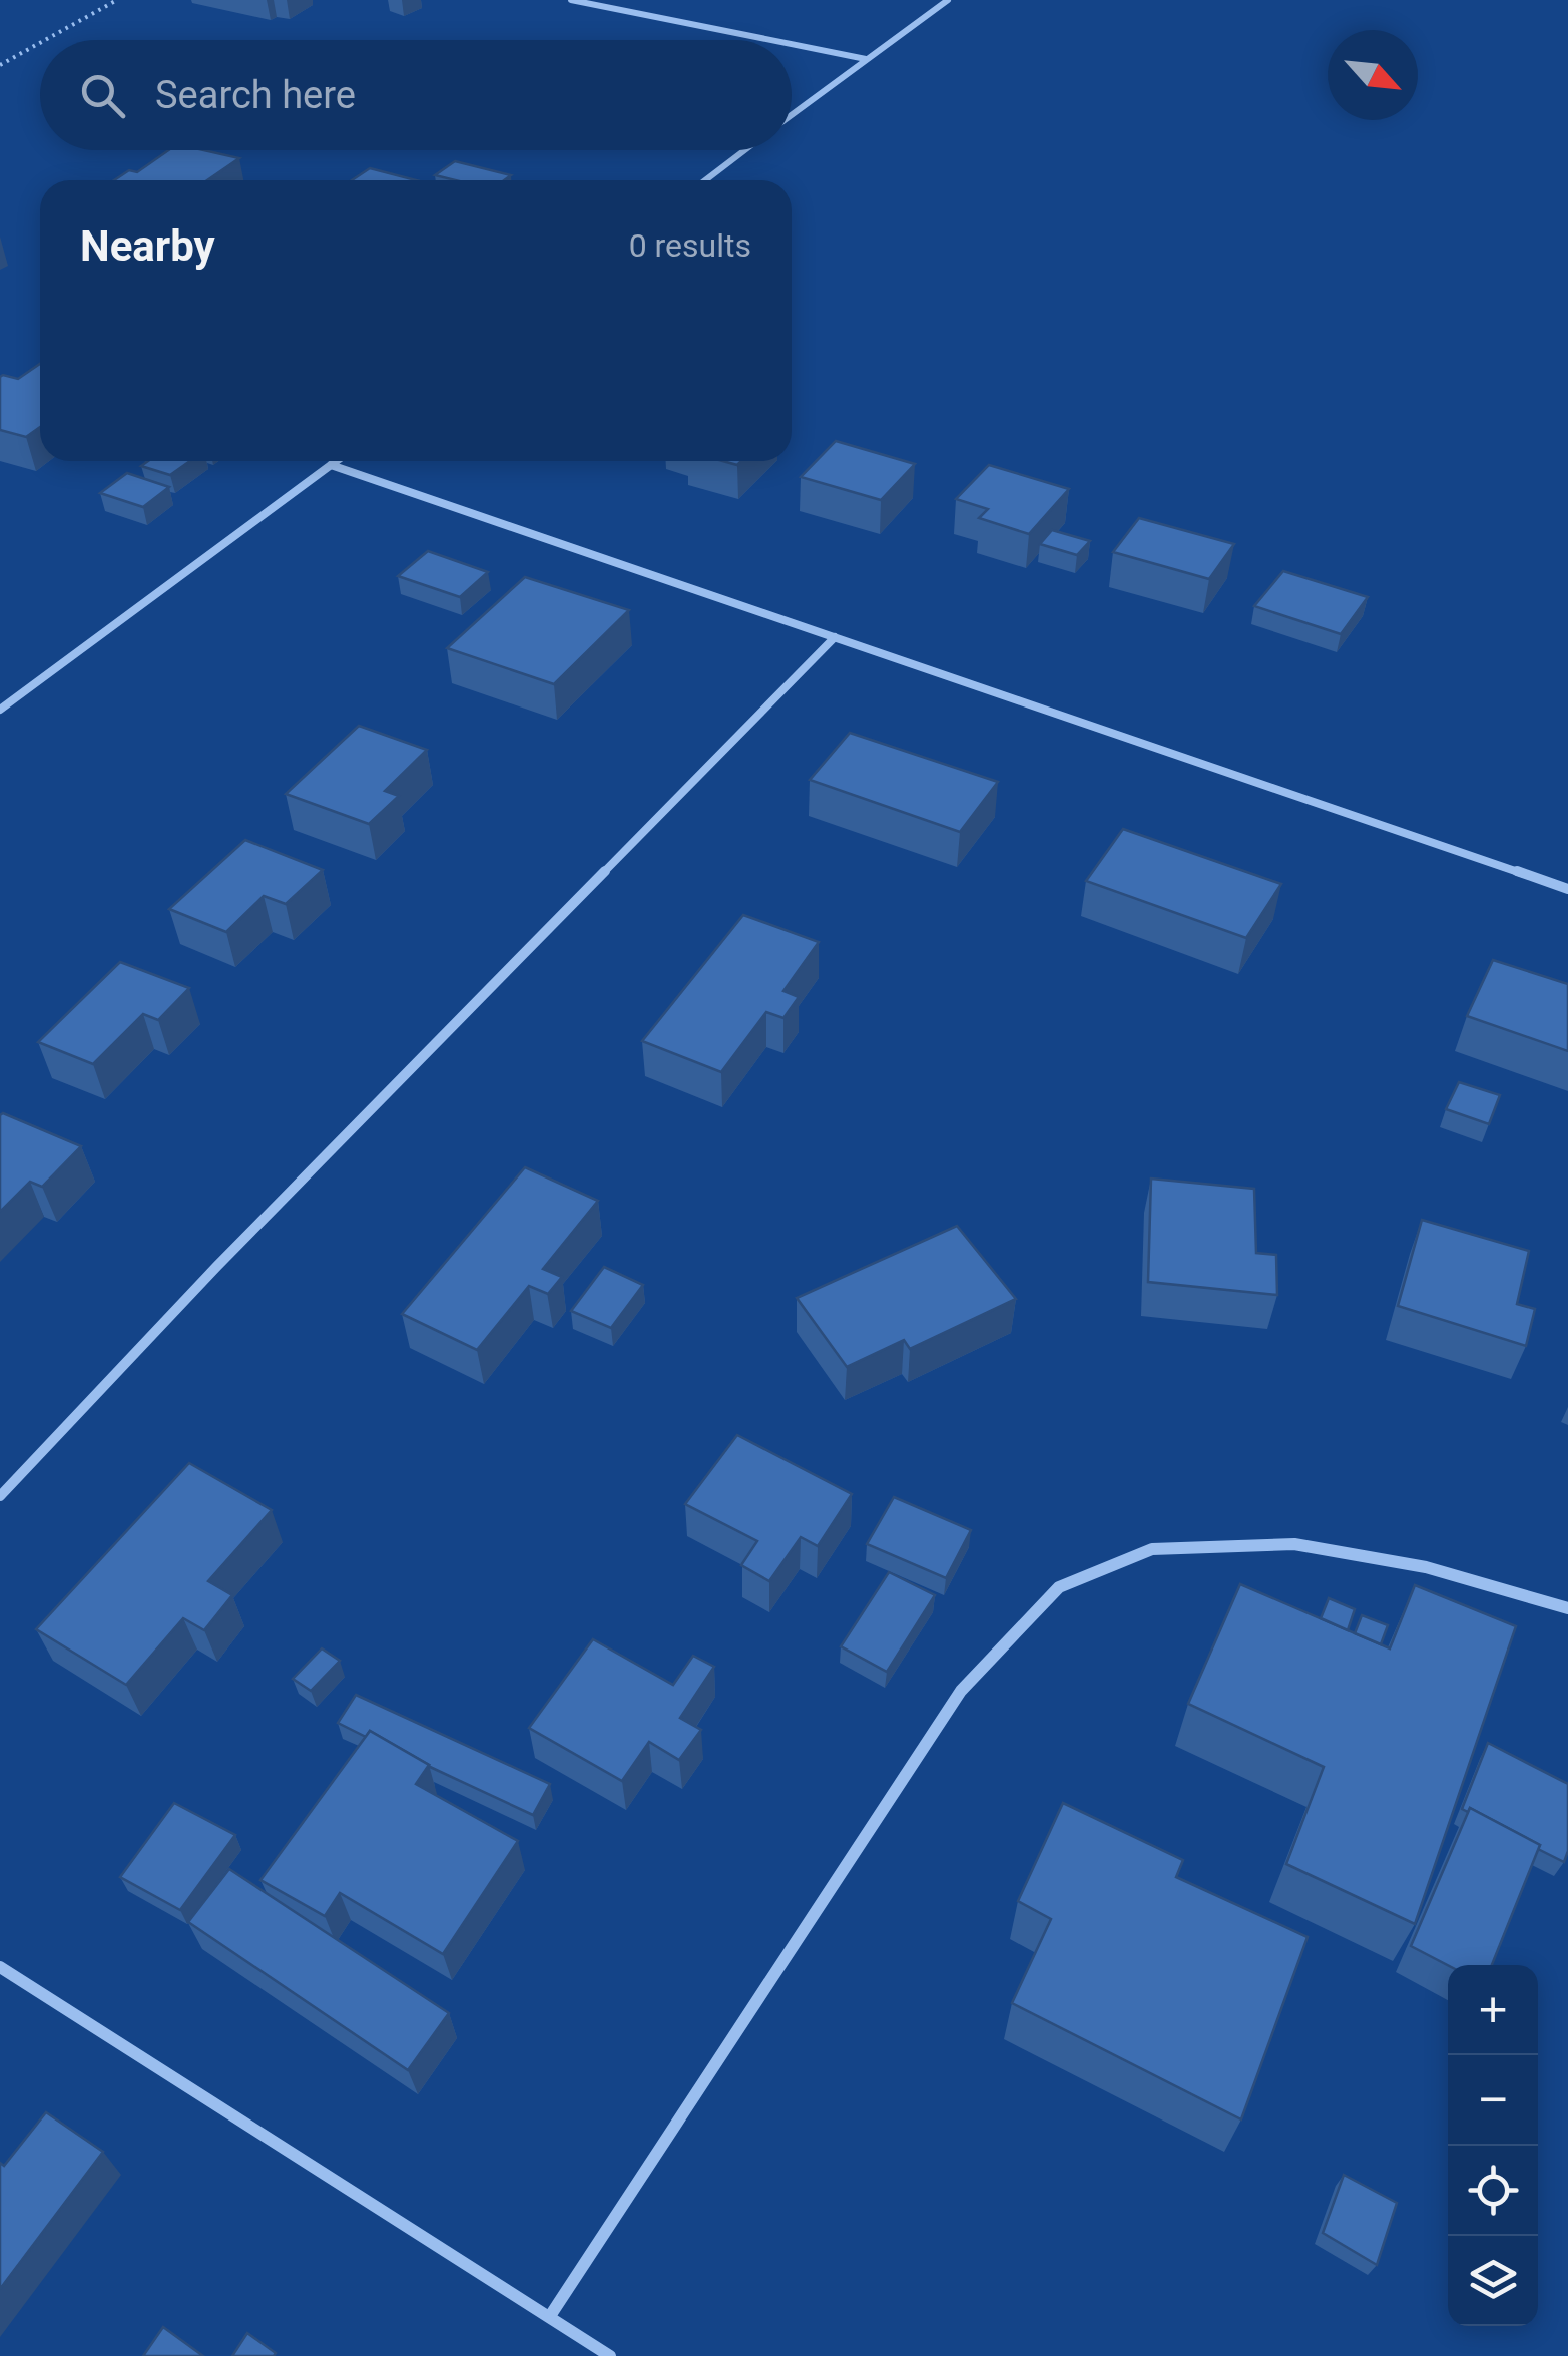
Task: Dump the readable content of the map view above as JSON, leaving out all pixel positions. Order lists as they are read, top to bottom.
{
  "north": "bottom right",
  "page": {
    "search": "Search here",
    "heading": ["Nearby", "0 results"],
    "map_buttons": ["+", "−"]
  }
}
